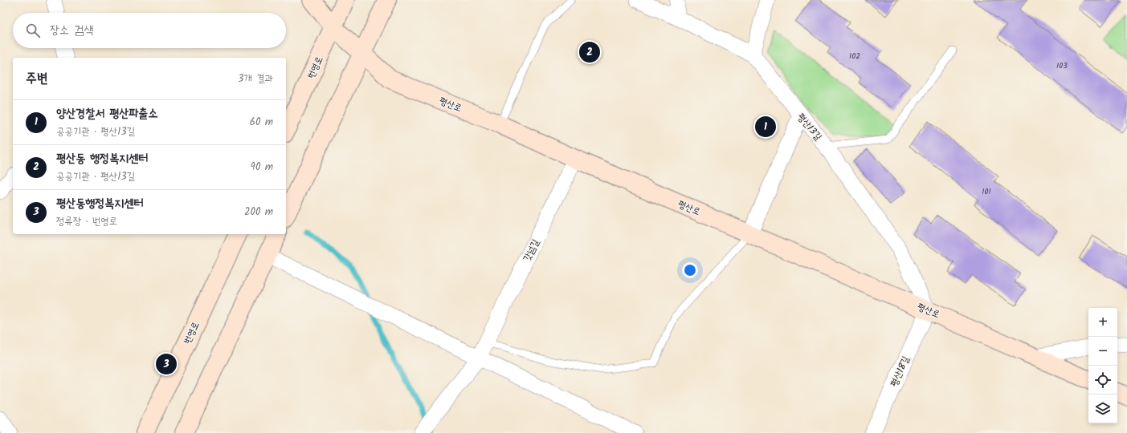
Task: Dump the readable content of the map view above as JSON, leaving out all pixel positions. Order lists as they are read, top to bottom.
{
  "streets": {
    "street": [
      "번영로",
      "평산로",
      "평산13길",
      "갓넘길",
      "평산18길"
    ]
  },
  "crossings": [
    ["번영로", "평산로"],
    ["평산로", "평산13길"],
    ["평산로", "갓넘길"],
    ["평산로", "평산18길"],
    ["평산13길", "평산18길"]
  ],
  "house_numbers": ["102", "103", "101"],
  "page": {
    "search": "장소 검색",
    "pins": ["2", "1", "3"],
    "heading": ["주변", "3개 결과"],
    "list": [
      {
        "mark": "1",
        "name": "양산경찰서 평산파출소",
        "note": "공공기관 · 평산13길",
        "value": "60 m"
      },
      {
        "mark": "2",
        "name": "평산동 행정복지센터",
        "note": "공공기관 · 평산13길",
        "value": "90 m"
      },
      {
        "mark": "3",
        "name": "평산동행정복지센터",
        "note": "정류장 · 번영로",
        "value": "200 m"
      }
    ],
    "map_buttons": ["+", "−"]
  }
}
